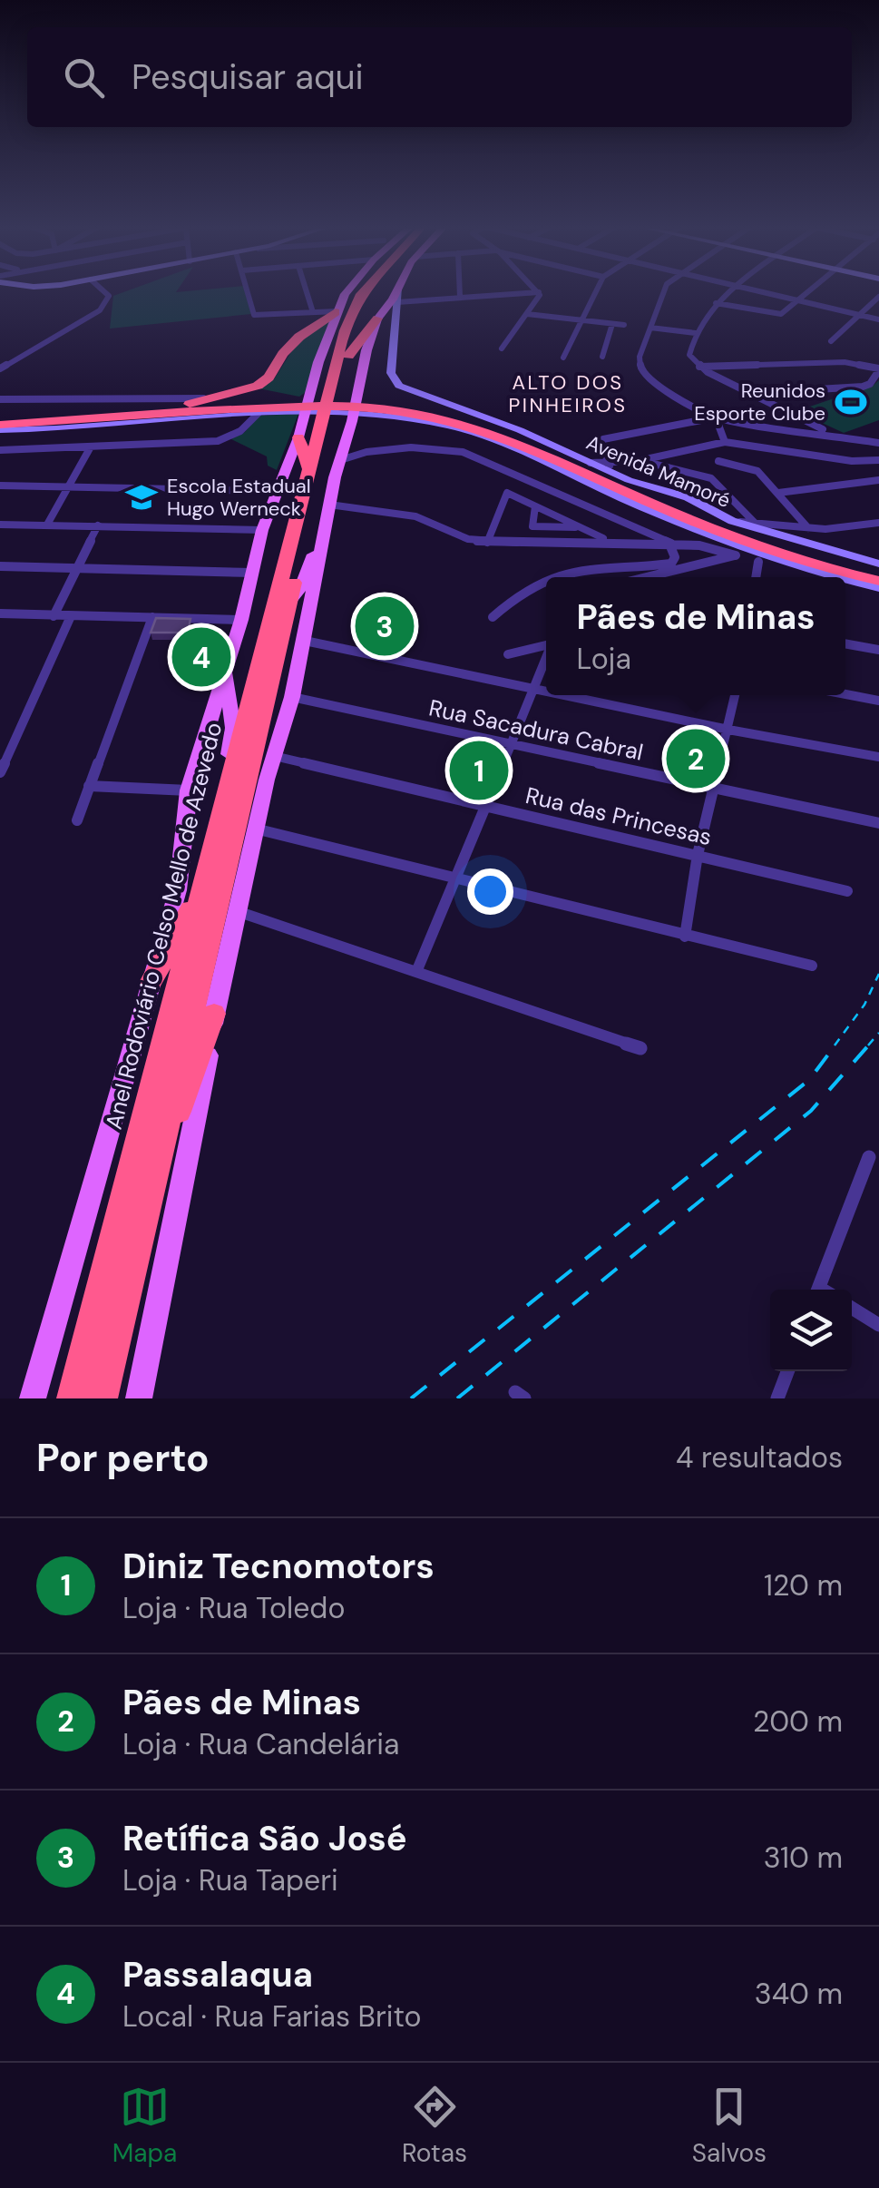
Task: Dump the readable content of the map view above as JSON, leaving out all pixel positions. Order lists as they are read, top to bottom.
{
  "streets": {
    "highway": ["Anel Rodoviário Celso Mello de Azevedo"],
    "street": ["Avenida Mamoré", "Rua Sacadura Cabral", "Rua das Princesas"]
  },
  "crossings": [
    ["Rua Sacadura Cabral", "Anel Rodoviário Celso Mello de Azevedo"],
    ["Rua das Princesas", "Anel Rodoviário Celso Mello de Azevedo"]
  ],
  "districts": ["ALTO DOS PINHEIROS"],
  "places": {
    "sports": ["Reunidos Esporte Clube"],
    "school or university": ["Escola Estadual Hugo Werneck"]
  },
  "page": {
    "search": "Pesquisar aqui",
    "popup": ["Pães de Minas", "Loja"],
    "pins": [
      "3",
      "4",
      "2",
      "1"
    ],
    "heading": ["Por perto", "4 resultados"],
    "list": [
      {
        "mark": "1",
        "name": "Diniz Tecnomotors",
        "note": "Loja · Rua Toledo",
        "value": "120 m"
      },
      {
        "mark": "2",
        "name": "Pães de Minas",
        "note": "Loja · Rua Candelária",
        "value": "200 m"
      },
      {
        "mark": "3",
        "name": "Retífica São José",
        "note": "Loja · Rua Taperi",
        "value": "310 m"
      },
      {
        "mark": "4",
        "name": "Passalaqua",
        "note": "Local · Rua Farias Brito",
        "value": "340 m"
      }
    ],
    "nav": ["Mapa", "Rotas", "Salvos"]
  }
}
